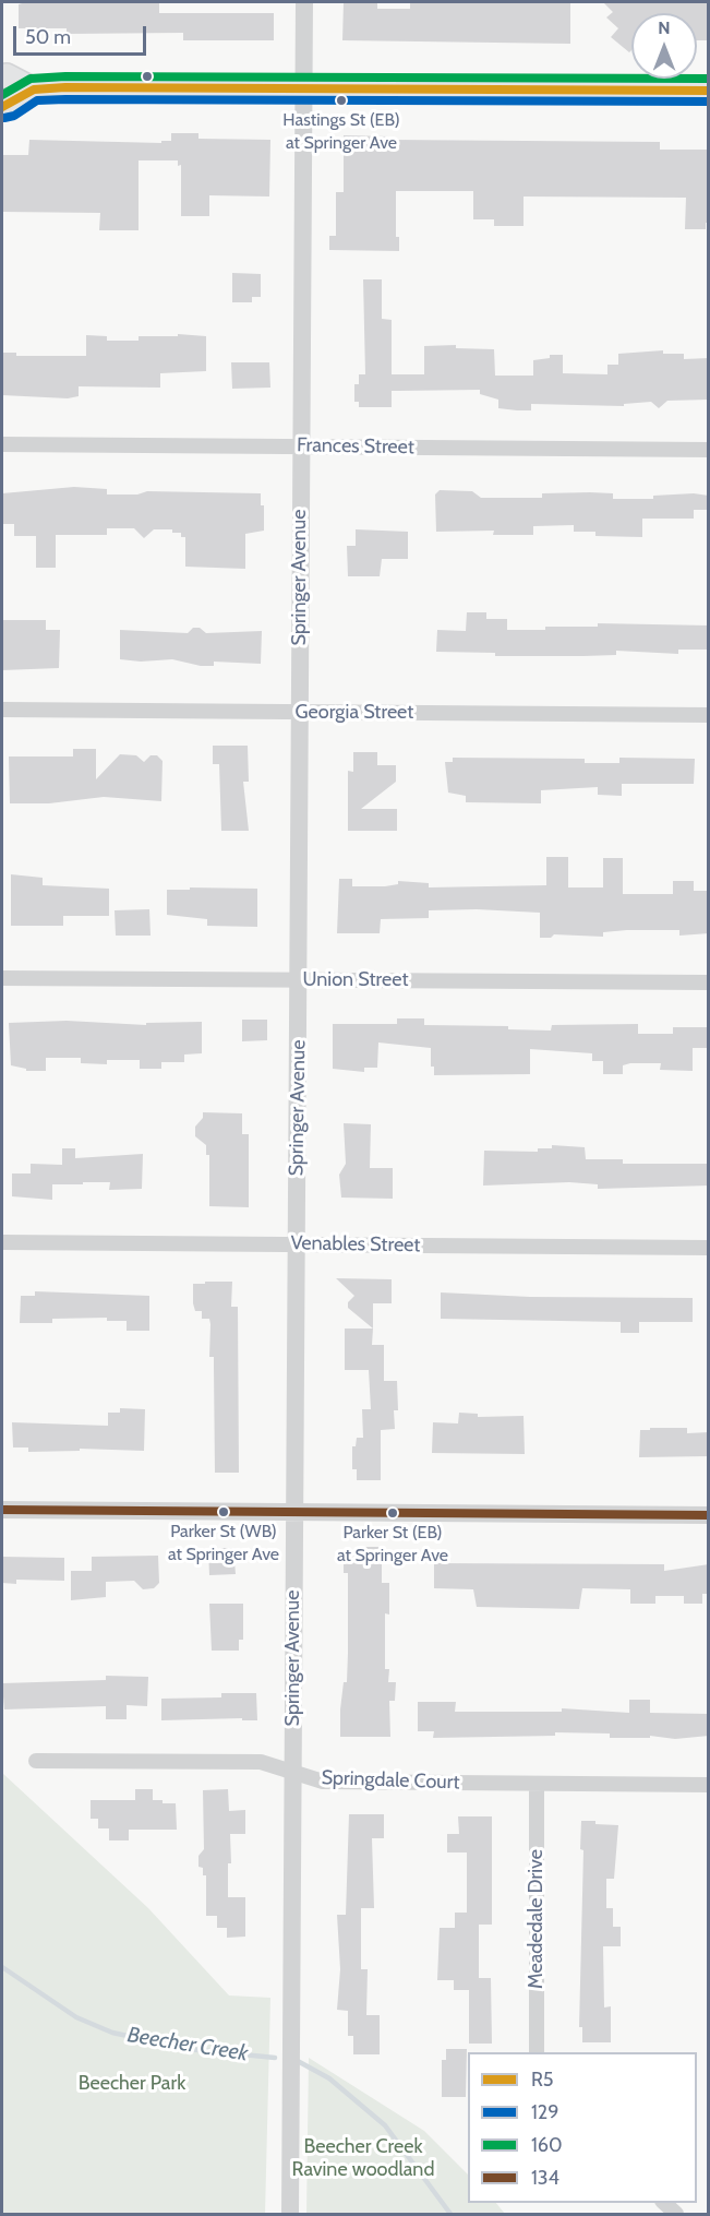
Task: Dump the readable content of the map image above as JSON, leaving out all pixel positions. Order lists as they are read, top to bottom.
{
  "streets": {
    "street": [
      "Frances Street",
      "Springer Avenue",
      "Georgia Street",
      "Union Street",
      "Venables Street",
      "Springdale Court",
      "Meadedale Drive"
    ]
  },
  "crossings": [
    ["Frances Street", "Springer Avenue"],
    ["Springer Avenue", "Georgia Street"],
    ["Springer Avenue", "Union Street"],
    ["Springer Avenue", "Venables Street"],
    ["Springer Avenue", "Springdale Court"],
    ["Springdale Court", "Meadedale Drive"]
  ],
  "water": ["Beecher Creek"],
  "parks": ["Beecher Park", "Beecher Creek Ravine woodland"],
  "places": ["Hastings St (EB) at Springer Ave", "Parker St (WB) at Springer Ave", "Parker St (EB) at Springer Ave"],
  "lines": [
    "transit line 160",
    "transit line R5",
    "transit line 129",
    "transit line 134"
  ],
  "legend": [
    "R5",
    "129",
    "160",
    "134"
  ],
  "scale_bar": "50 m",
  "north": "top"
}
